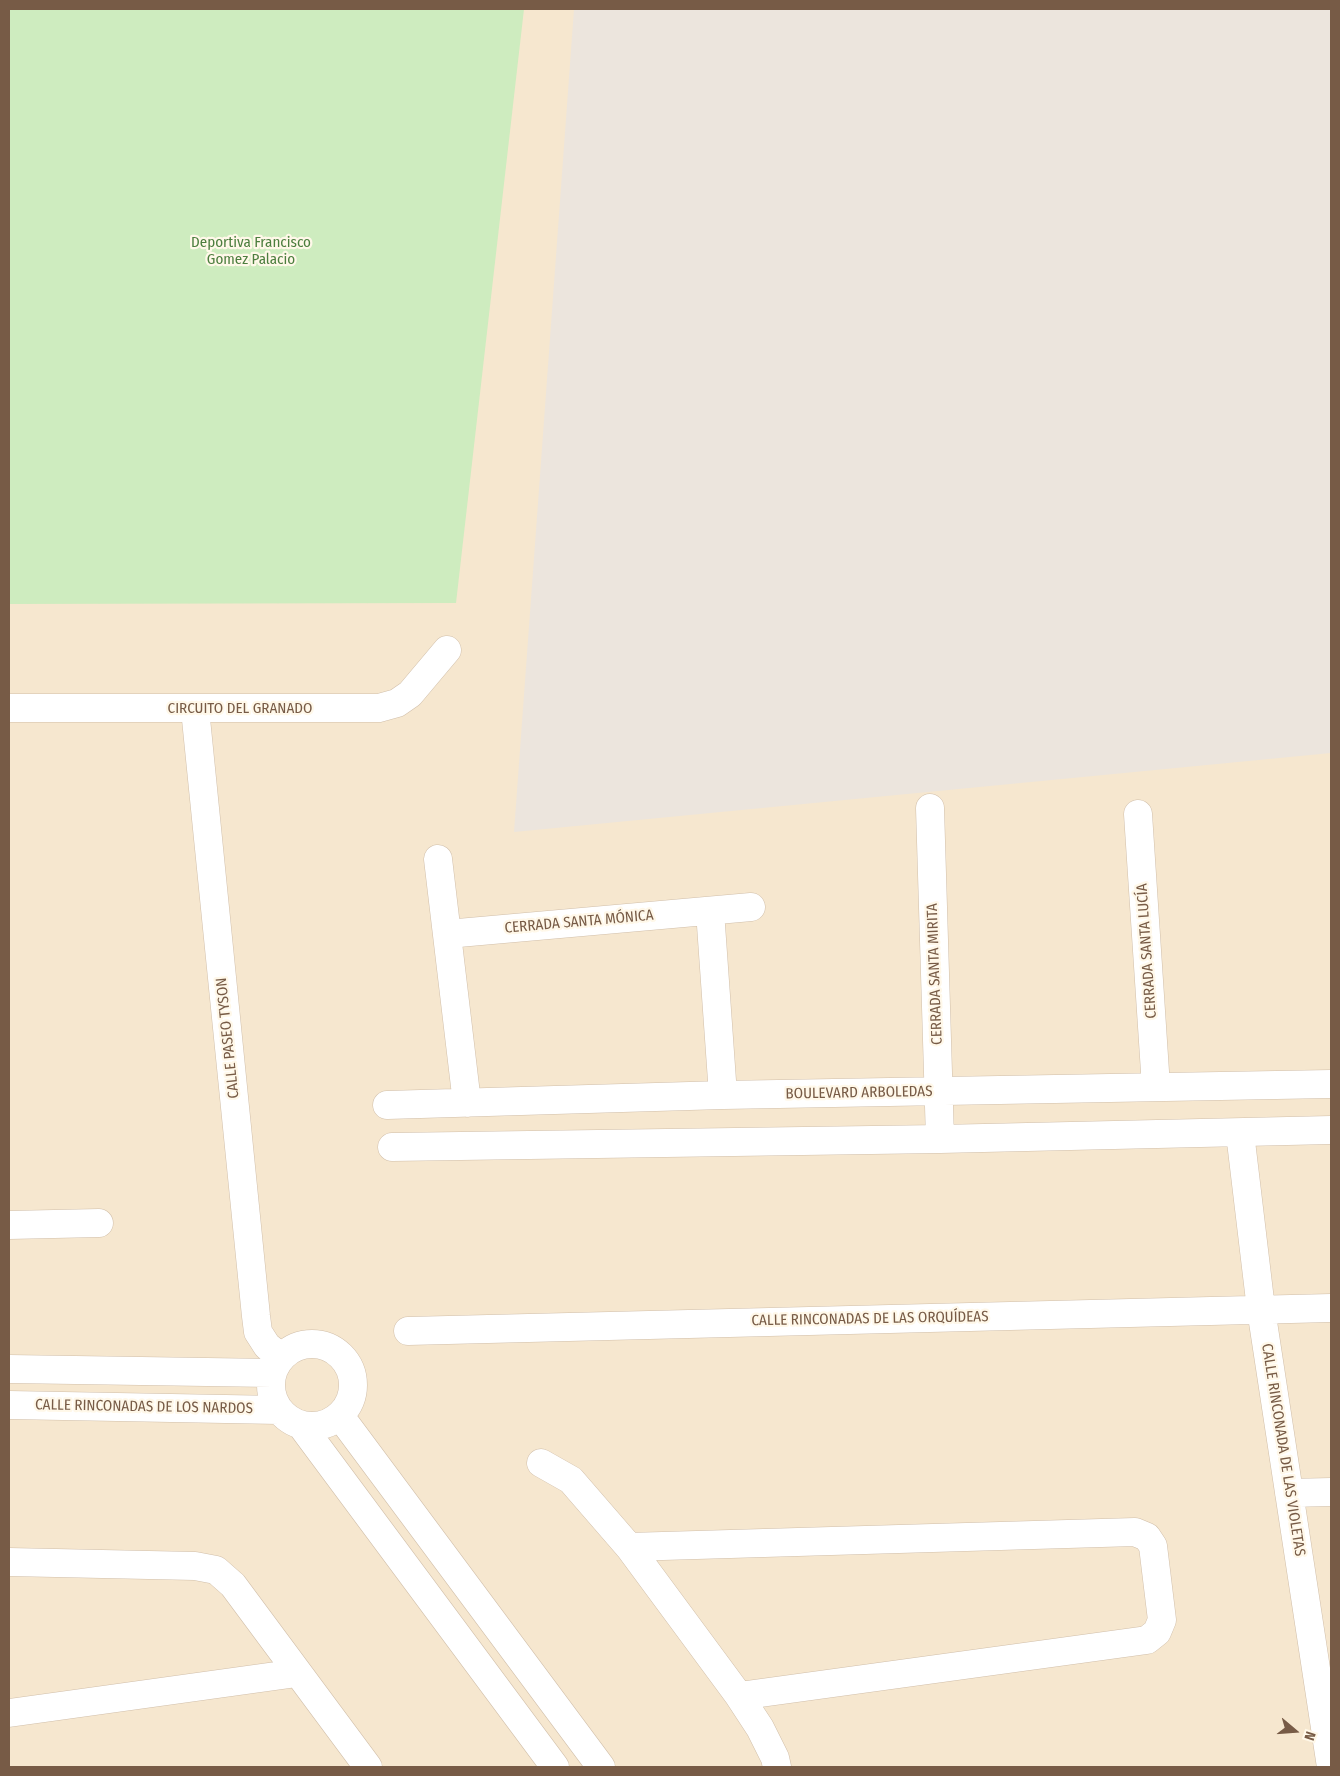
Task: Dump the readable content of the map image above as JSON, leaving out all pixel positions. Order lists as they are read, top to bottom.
{
  "streets": {
    "street": [
      "CIRCUITO DEL GRANADO",
      "CERRADA SANTA MÓNICA",
      "CERRADA SANTA LUCÍA",
      "CERRADA SANTA MIRITA",
      "CALLE PASEO TYSON",
      "BOULEVARD ARBOLEDAS",
      "CALLE RINCONADAS DE LAS ORQUÍDEAS",
      "CALLE RINCONADAS DE LOS NARDOS",
      "CALLE RINCONADA DE LAS VIOLETAS"
    ]
  },
  "crossings": [
    ["CIRCUITO DEL GRANADO", "CALLE PASEO TYSON"],
    ["CERRADA SANTA LUCÍA", "BOULEVARD ARBOLEDAS"],
    ["CERRADA SANTA MIRITA", "BOULEVARD ARBOLEDAS"],
    ["CALLE PASEO TYSON", "CALLE RINCONADAS DE LOS NARDOS"],
    ["CALLE RINCONADAS DE LAS ORQUÍDEAS", "CALLE RINCONADA DE LAS VIOLETAS"]
  ],
  "parks": ["Deportiva Francisco Gomez Palacio"],
  "north": "right"
}
